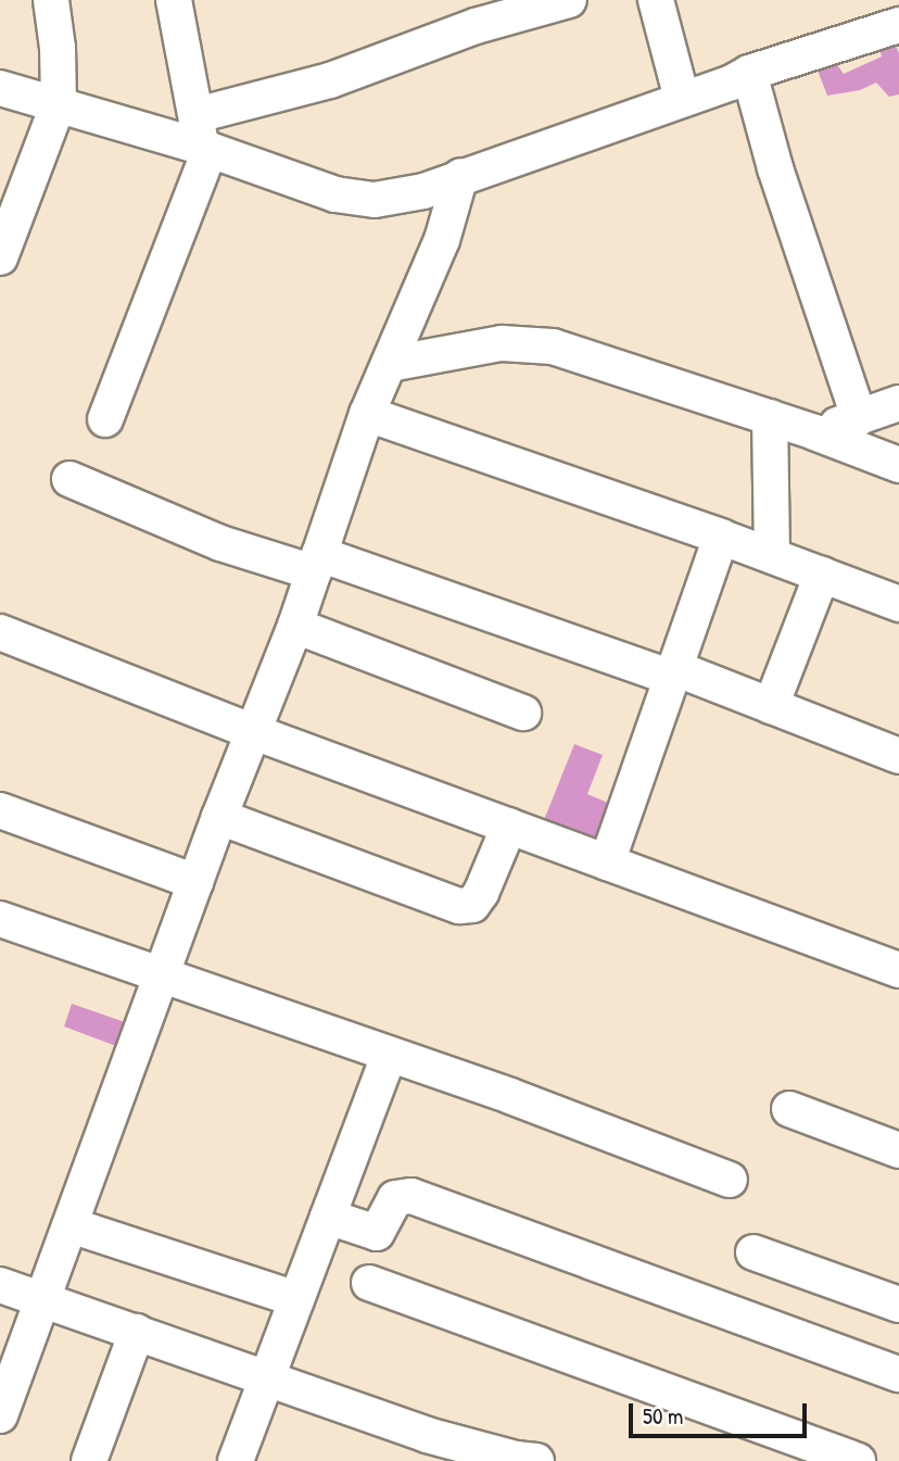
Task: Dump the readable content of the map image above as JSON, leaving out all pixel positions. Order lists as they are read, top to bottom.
{
  "scale_bar": "50 m"
}
